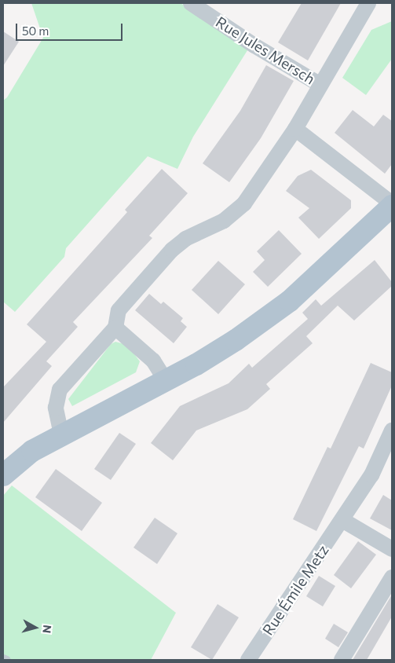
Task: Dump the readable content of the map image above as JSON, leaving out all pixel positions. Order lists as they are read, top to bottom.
{
  "streets": {
    "street": ["Rue Jules Mersch", "Rue Émile Metz"]
  },
  "scale_bar": "50 m",
  "north": "right"
}
